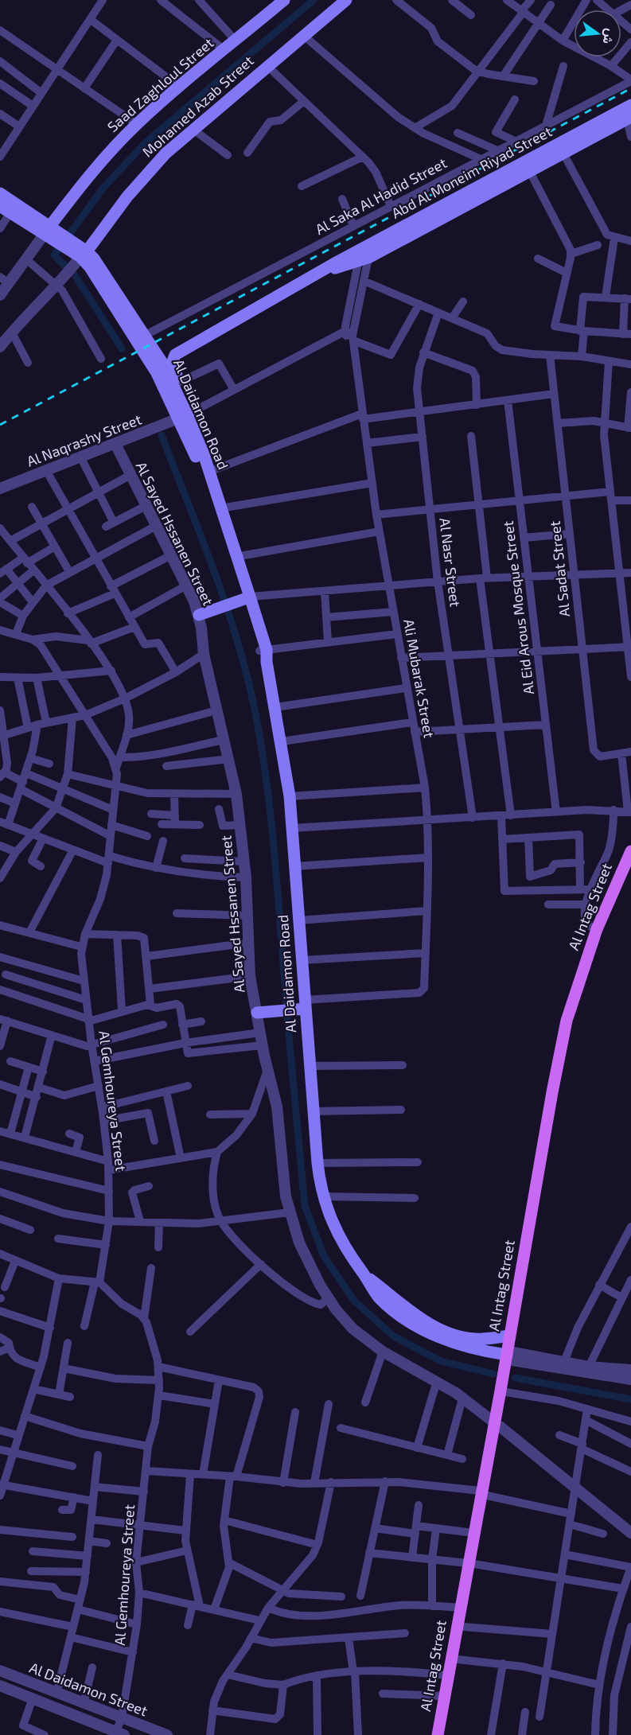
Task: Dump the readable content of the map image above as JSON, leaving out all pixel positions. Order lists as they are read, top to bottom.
{
  "streets": {
    "main road": [
      "Saad Zaghloul Street",
      "Mohamed Azab Street",
      "Abd Al Moneim Riyad Street",
      "Al Daidamon Road",
      "Al Intag Street"
    ],
    "street": [
      "Al Saka Al Hadid Street",
      "Al Naqrashy Street",
      "Al Sayed Hssanen Street",
      "Al Nasr Street",
      "Al Sadat Street",
      "Al Eid Arous Mosque Street",
      "Ali Mubarak Street",
      "Al Gemhoureya Street",
      "Al Daidamon Street"
    ]
  },
  "crossings": [
    ["Saad Zaghloul Street", "Al Daidamon Road"],
    ["Mohamed Azab Street", "Al Daidamon Road"],
    ["Abd Al Moneim Riyad Street", "Al Daidamon Road"],
    ["Abd Al Moneim Riyad Street", "Al Naqrashy Street"],
    ["Al Saka Al Hadid Street", "Al Daidamon Road"],
    ["Al Daidamon Road", "Al Naqrashy Street"],
    ["Al Daidamon Road", "Ali Mubarak Street"],
    ["Al Daidamon Road", "Al Intag Street"],
    ["Al Naqrashy Street", "Al Sayed Hssanen Street"],
    ["Al Sayed Hssanen Street", "Al Intag Street"],
    ["Al Gemhoureya Street", "Al Daidamon Street"]
  ],
  "north": "right"
}
